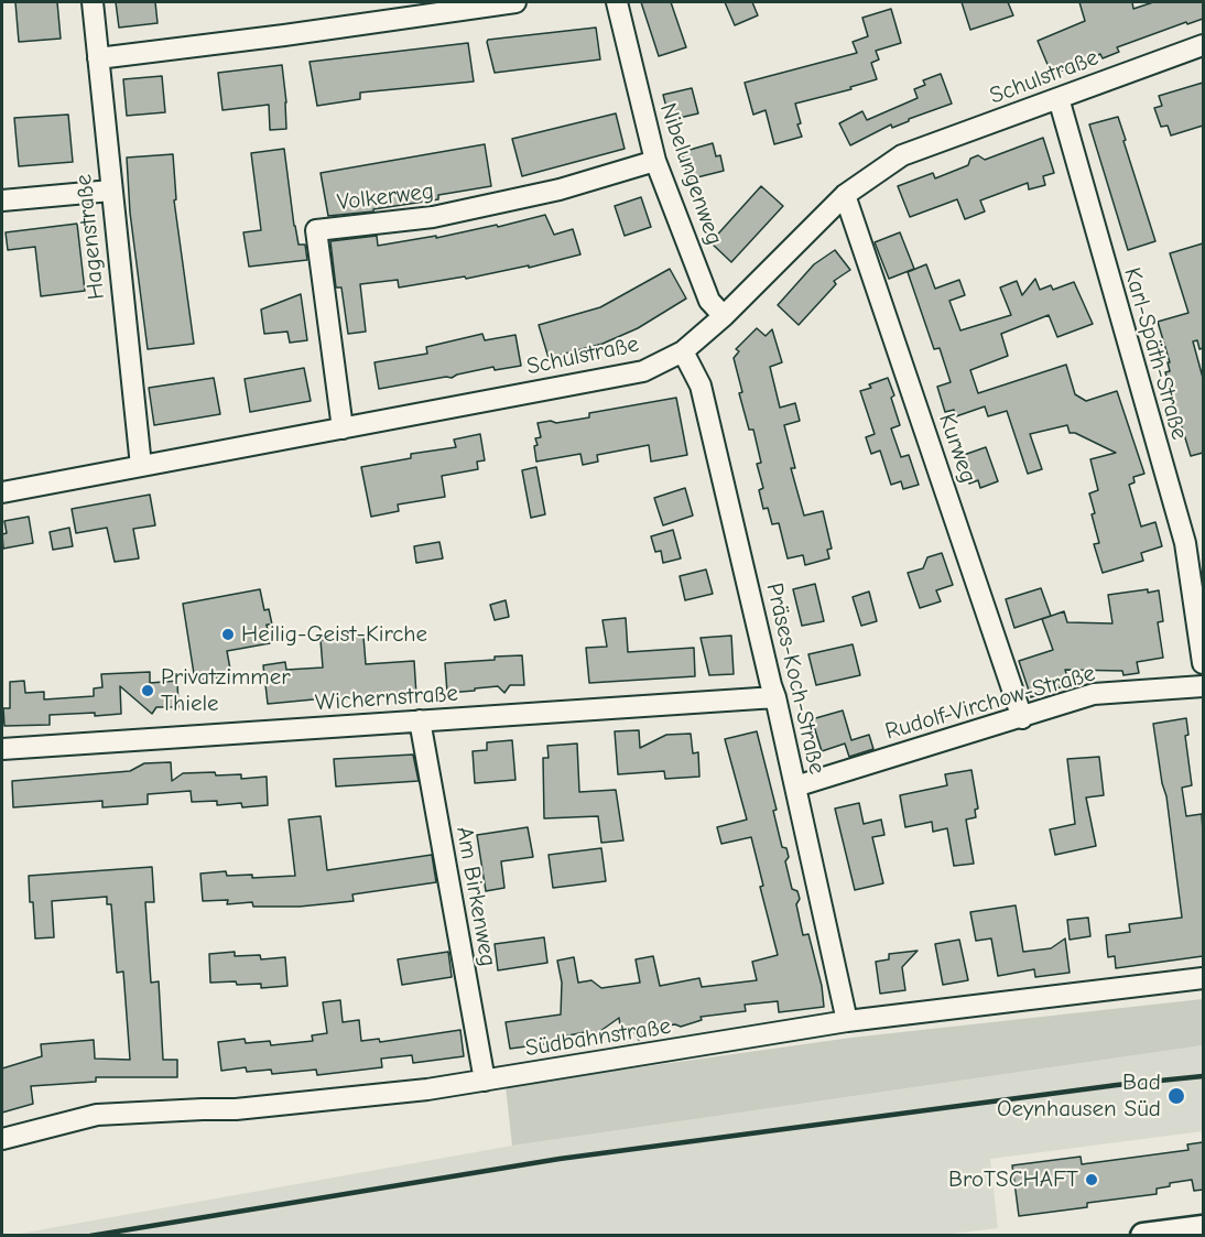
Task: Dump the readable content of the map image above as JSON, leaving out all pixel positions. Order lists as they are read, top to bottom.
{
  "streets": {
    "street": [
      "Schulstraße",
      "Nibelungenweg",
      "Volkerweg",
      "Hagenstraße",
      "Karl-Späth-Straße",
      "Kurweg",
      "Präses-Koch-Straße",
      "Wichernstraße",
      "Rudolf-Virchow-Straße",
      "Am Birkenweg",
      "Südbahnstraße"
    ]
  },
  "crossings": [
    ["Schulstraße", "Nibelungenweg"],
    ["Schulstraße", "Volkerweg"],
    ["Schulstraße", "Hagenstraße"],
    ["Schulstraße", "Karl-Späth-Straße"],
    ["Schulstraße", "Kurweg"],
    ["Schulstraße", "Präses-Koch-Straße"],
    ["Nibelungenweg", "Volkerweg"],
    ["Kurweg", "Rudolf-Virchow-Straße"],
    ["Präses-Koch-Straße", "Wichernstraße"],
    ["Präses-Koch-Straße", "Rudolf-Virchow-Straße"],
    ["Präses-Koch-Straße", "Südbahnstraße"],
    ["Wichernstraße", "Am Birkenweg"],
    ["Am Birkenweg", "Südbahnstraße"]
  ],
  "places": [
    "Heilig-Geist-Kirche",
    "Privatzimmer Thiele",
    "Bad Oeynhausen Süd",
    "BroTSCHAFT"
  ]
}
